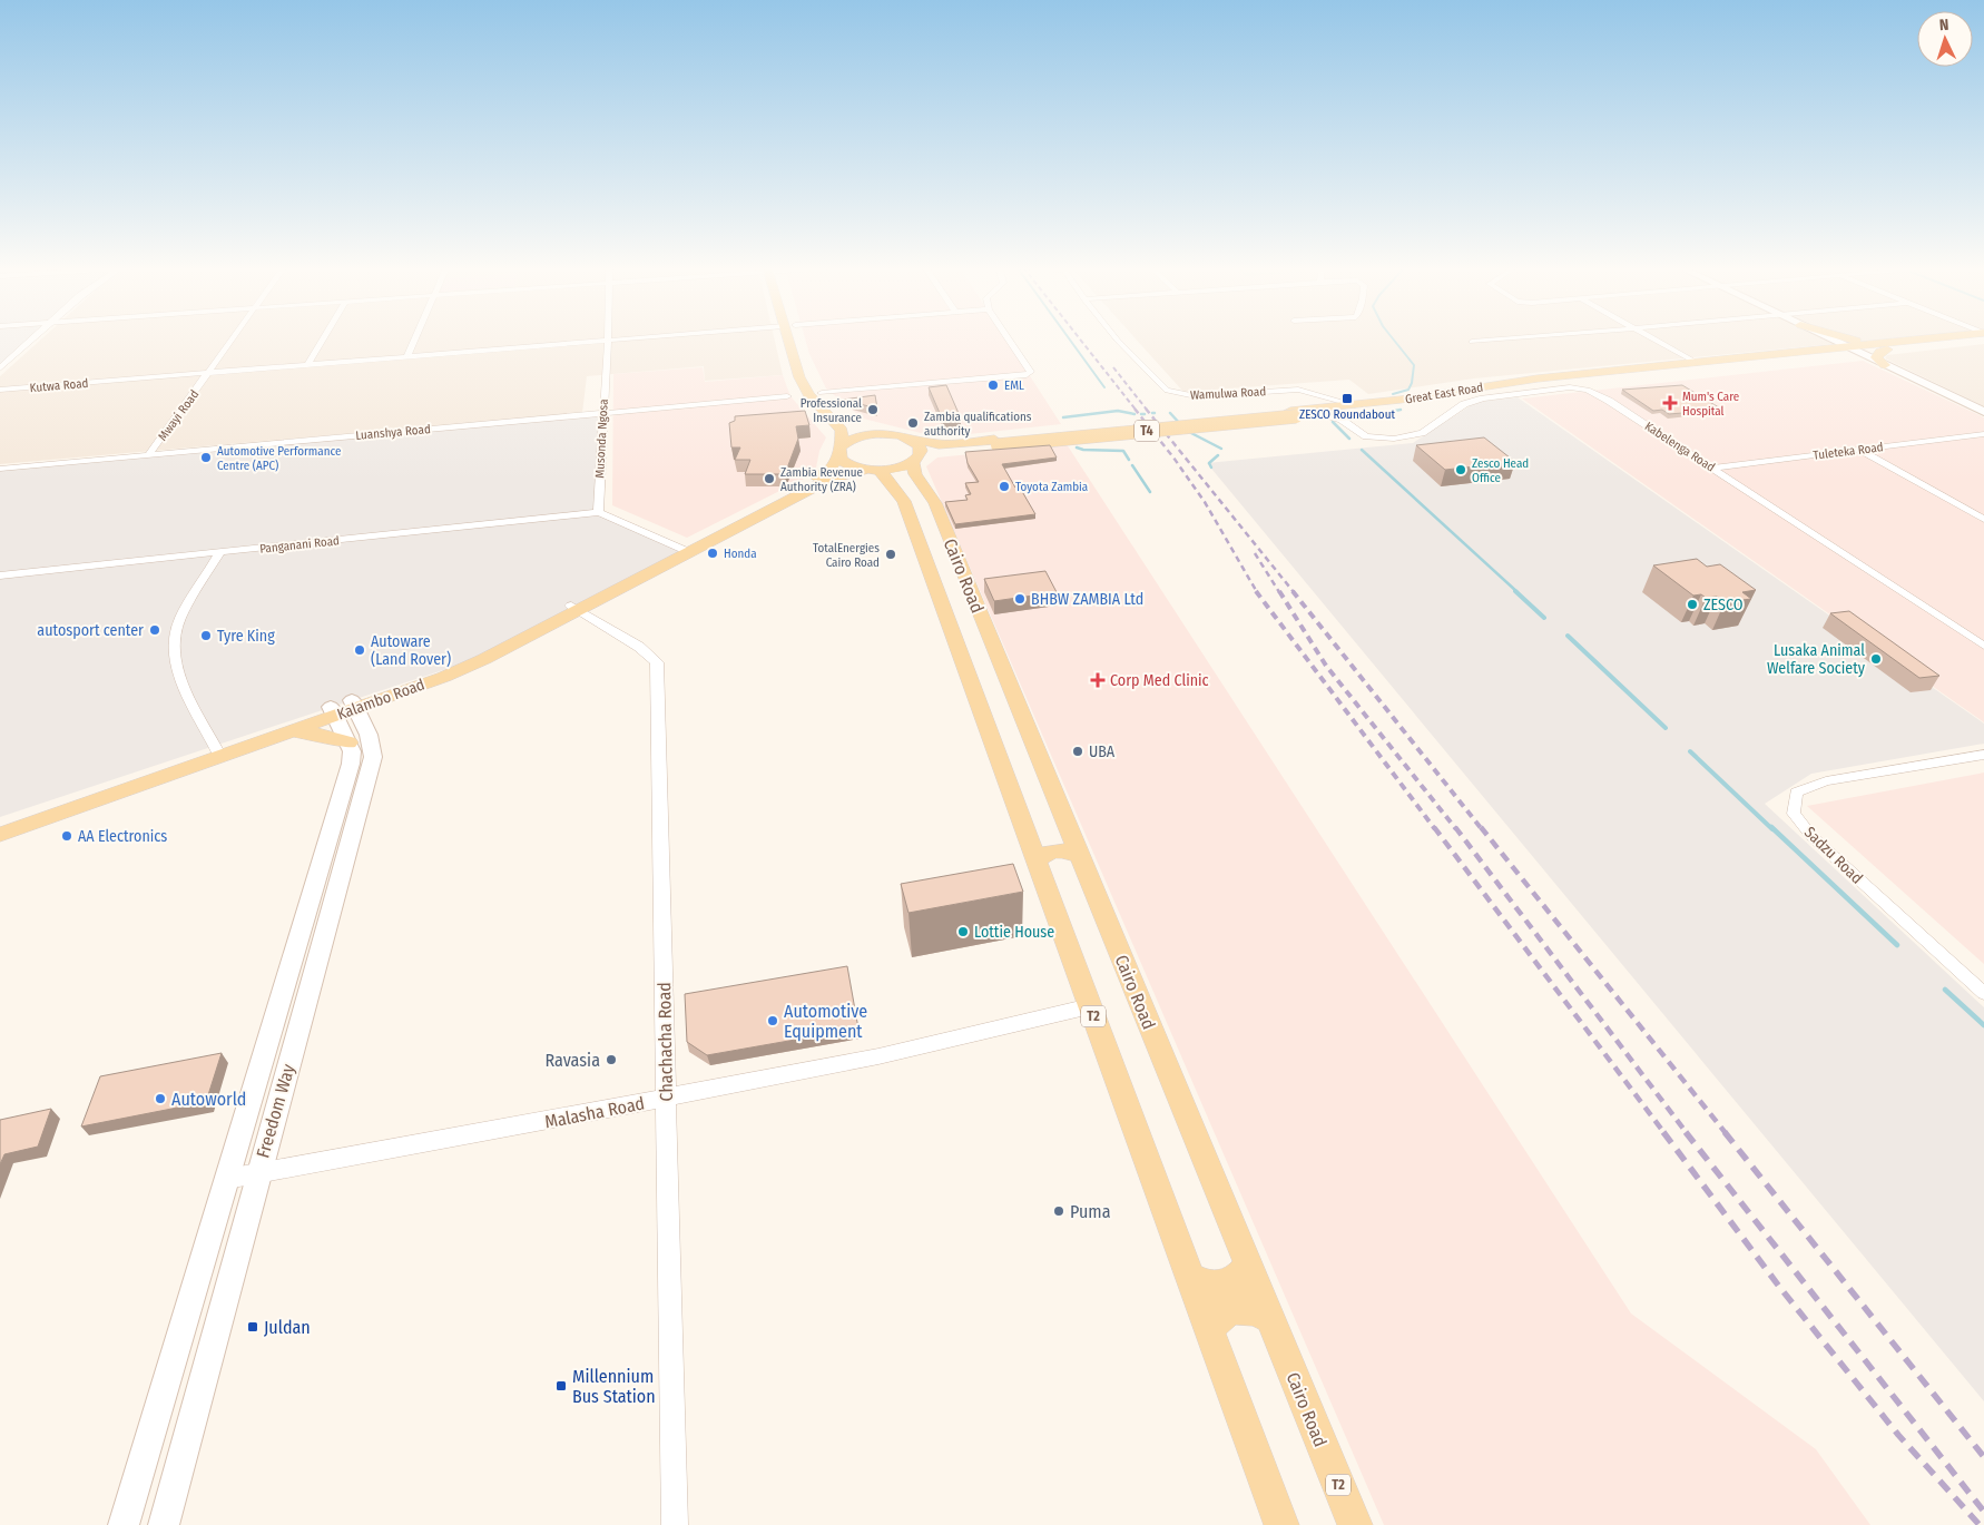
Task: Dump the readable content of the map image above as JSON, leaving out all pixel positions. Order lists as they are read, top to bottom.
{
  "streets": {
    "main road": [
      "Great East Road",
      "T4",
      "Cairo Road",
      "Kalambo Road",
      "T2",
      "Freedom Way"
    ],
    "street": [
      "Kutwa Road",
      "Wamulwa Road",
      "Mwayi Road",
      "Luanshya Road",
      "Musonda Ngosa",
      "Kabelenga Road",
      "Tuleteka Road",
      "Panganani Road",
      "Sadzu Road",
      "Chachacha Road",
      "Malasha Road"
    ]
  },
  "crossings": [
    ["Kutwa Road", "Mwayi Road"],
    ["Kutwa Road", "Musonda Ngosa"],
    ["Wamulwa Road", "Great East Road"],
    ["Great East Road", "Kabelenga Road"],
    ["Great East Road", "Cairo Road"],
    ["Great East Road", "Kalambo Road"],
    ["Mwayi Road", "Luanshya Road"],
    ["Luanshya Road", "Musonda Ngosa"],
    ["Musonda Ngosa", "Panganani Road"],
    ["Kabelenga Road", "Tuleteka Road"],
    ["Cairo Road", "Kalambo Road"],
    ["Cairo Road", "Malasha Road"],
    ["Kalambo Road", "Chachacha Road"],
    ["Kalambo Road", "Freedom Way"],
    ["Chachacha Road", "Malasha Road"],
    ["Freedom Way", "Malasha Road"]
  ],
  "places": {
    "other": [
      "EML",
      "Professional Insurance",
      "Zambia qualifications authority",
      "Automotive Performance Centre (APC)",
      "Zesco Head Office",
      "Zambia Revenue Authority (ZRA)",
      "Toyota Zambia",
      "Honda",
      "TotalEnergies Cairo Road",
      "BHBW ZAMBIA Ltd",
      "ZESCO",
      "autosport center",
      "Tyre King",
      "Autoware (Land Rover)",
      "Lusaka Animal Welfare Society",
      "UBA",
      "AA Electronics",
      "Lottie House",
      "Automotive Equipment",
      "Ravasia",
      "Autoworld",
      "Puma"
    ],
    "transit": ["ZESCO Roundabout", "Juldan", "Millennium Bus Station"],
    "health": ["Mum's Care Hospital", "Corp Med Clinic"]
  },
  "north": "top"
}
